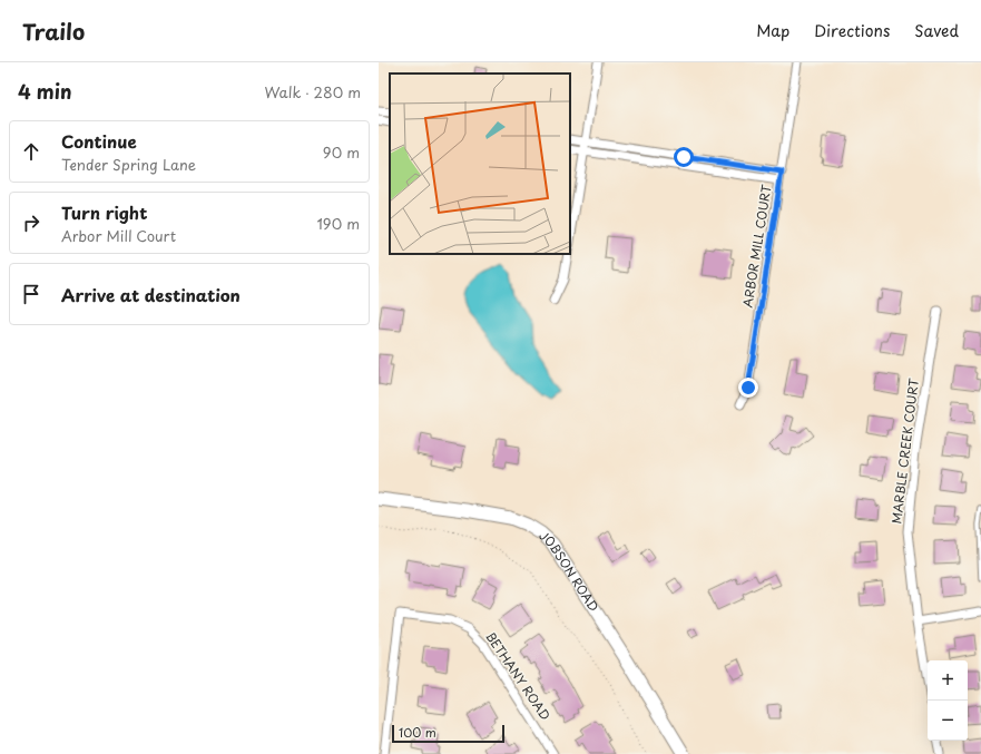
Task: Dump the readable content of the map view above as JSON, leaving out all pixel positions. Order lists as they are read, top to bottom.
{
  "streets": {
    "street": [
      "ARBOR MILL COURT",
      "MARBLE CREEK COURT",
      "JOBSON ROAD",
      "BETHANY ROAD"
    ]
  },
  "scale_bar": "100 m",
  "page": {
    "header": "Trailo",
    "nav": ["Map", "Directions", "Saved"],
    "heading": ["4 min", "Walk · 280 m"],
    "list": [
      ["Continue", "Tender Spring Lane", "90 m"],
      ["Turn right", "Arbor Mill Court", "190 m"],
      "Arrive at destination"
    ],
    "map_buttons": ["+", "−"],
    "scale": "100 m"
  }
}
